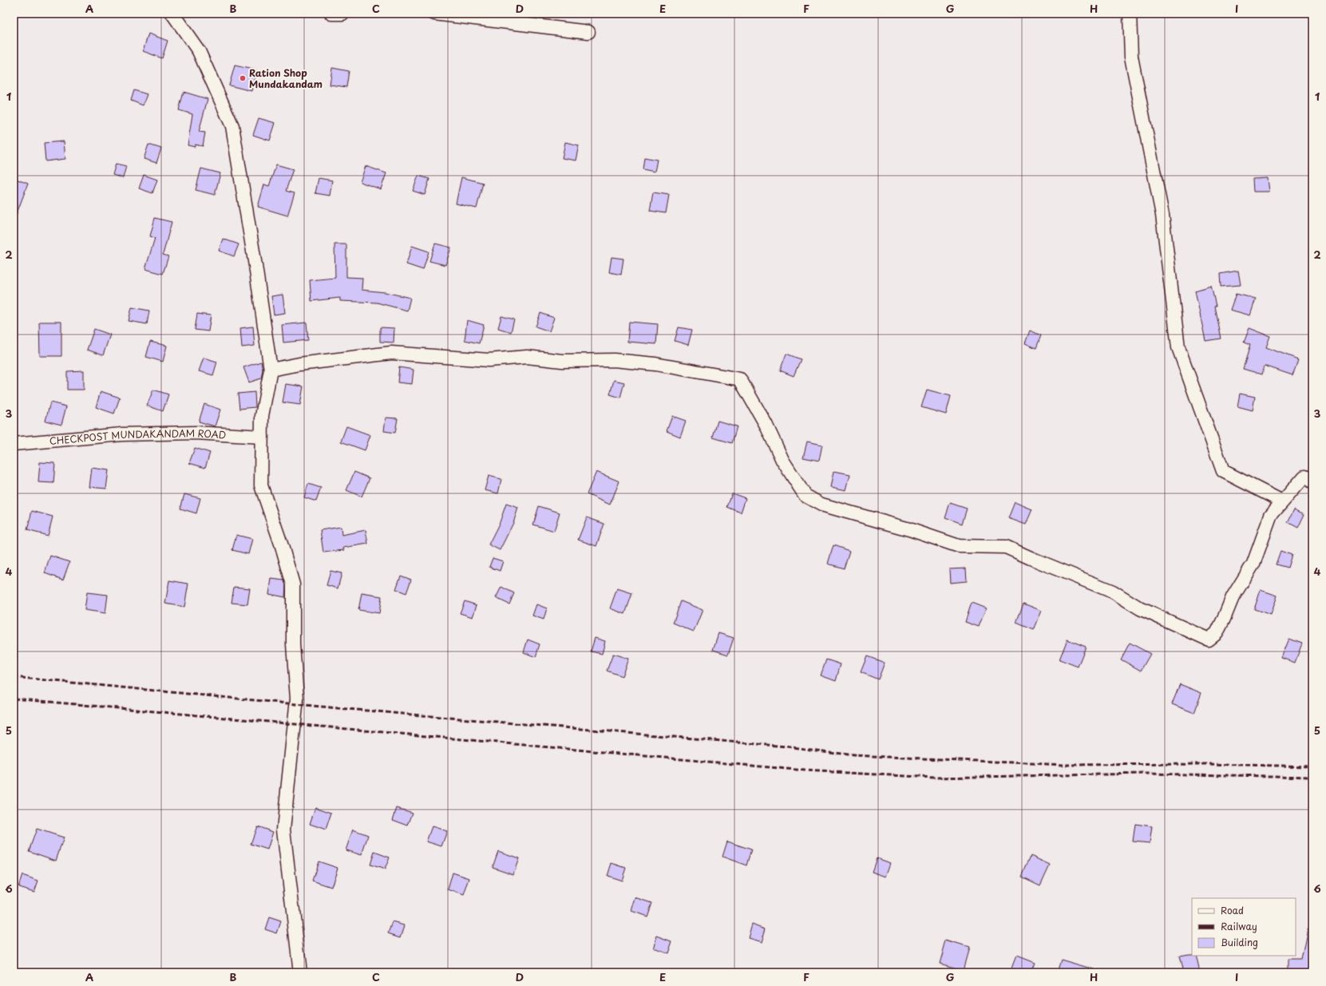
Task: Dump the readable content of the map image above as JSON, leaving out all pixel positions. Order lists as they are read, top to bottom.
{
  "streets": {
    "street": ["CHECKPOST MUNDAKANDAM ROAD"]
  },
  "places": ["Ration Shop Mundakandam"],
  "legend": ["Road", "Railway", "Building"],
  "grid": {
    "columns": [
      "A",
      "B",
      "C",
      "D",
      "E",
      "F",
      "G",
      "H",
      "I"
    ],
    "rows": [
      "1",
      "2",
      "3",
      "4",
      "5",
      "6"
    ]
  }
}
